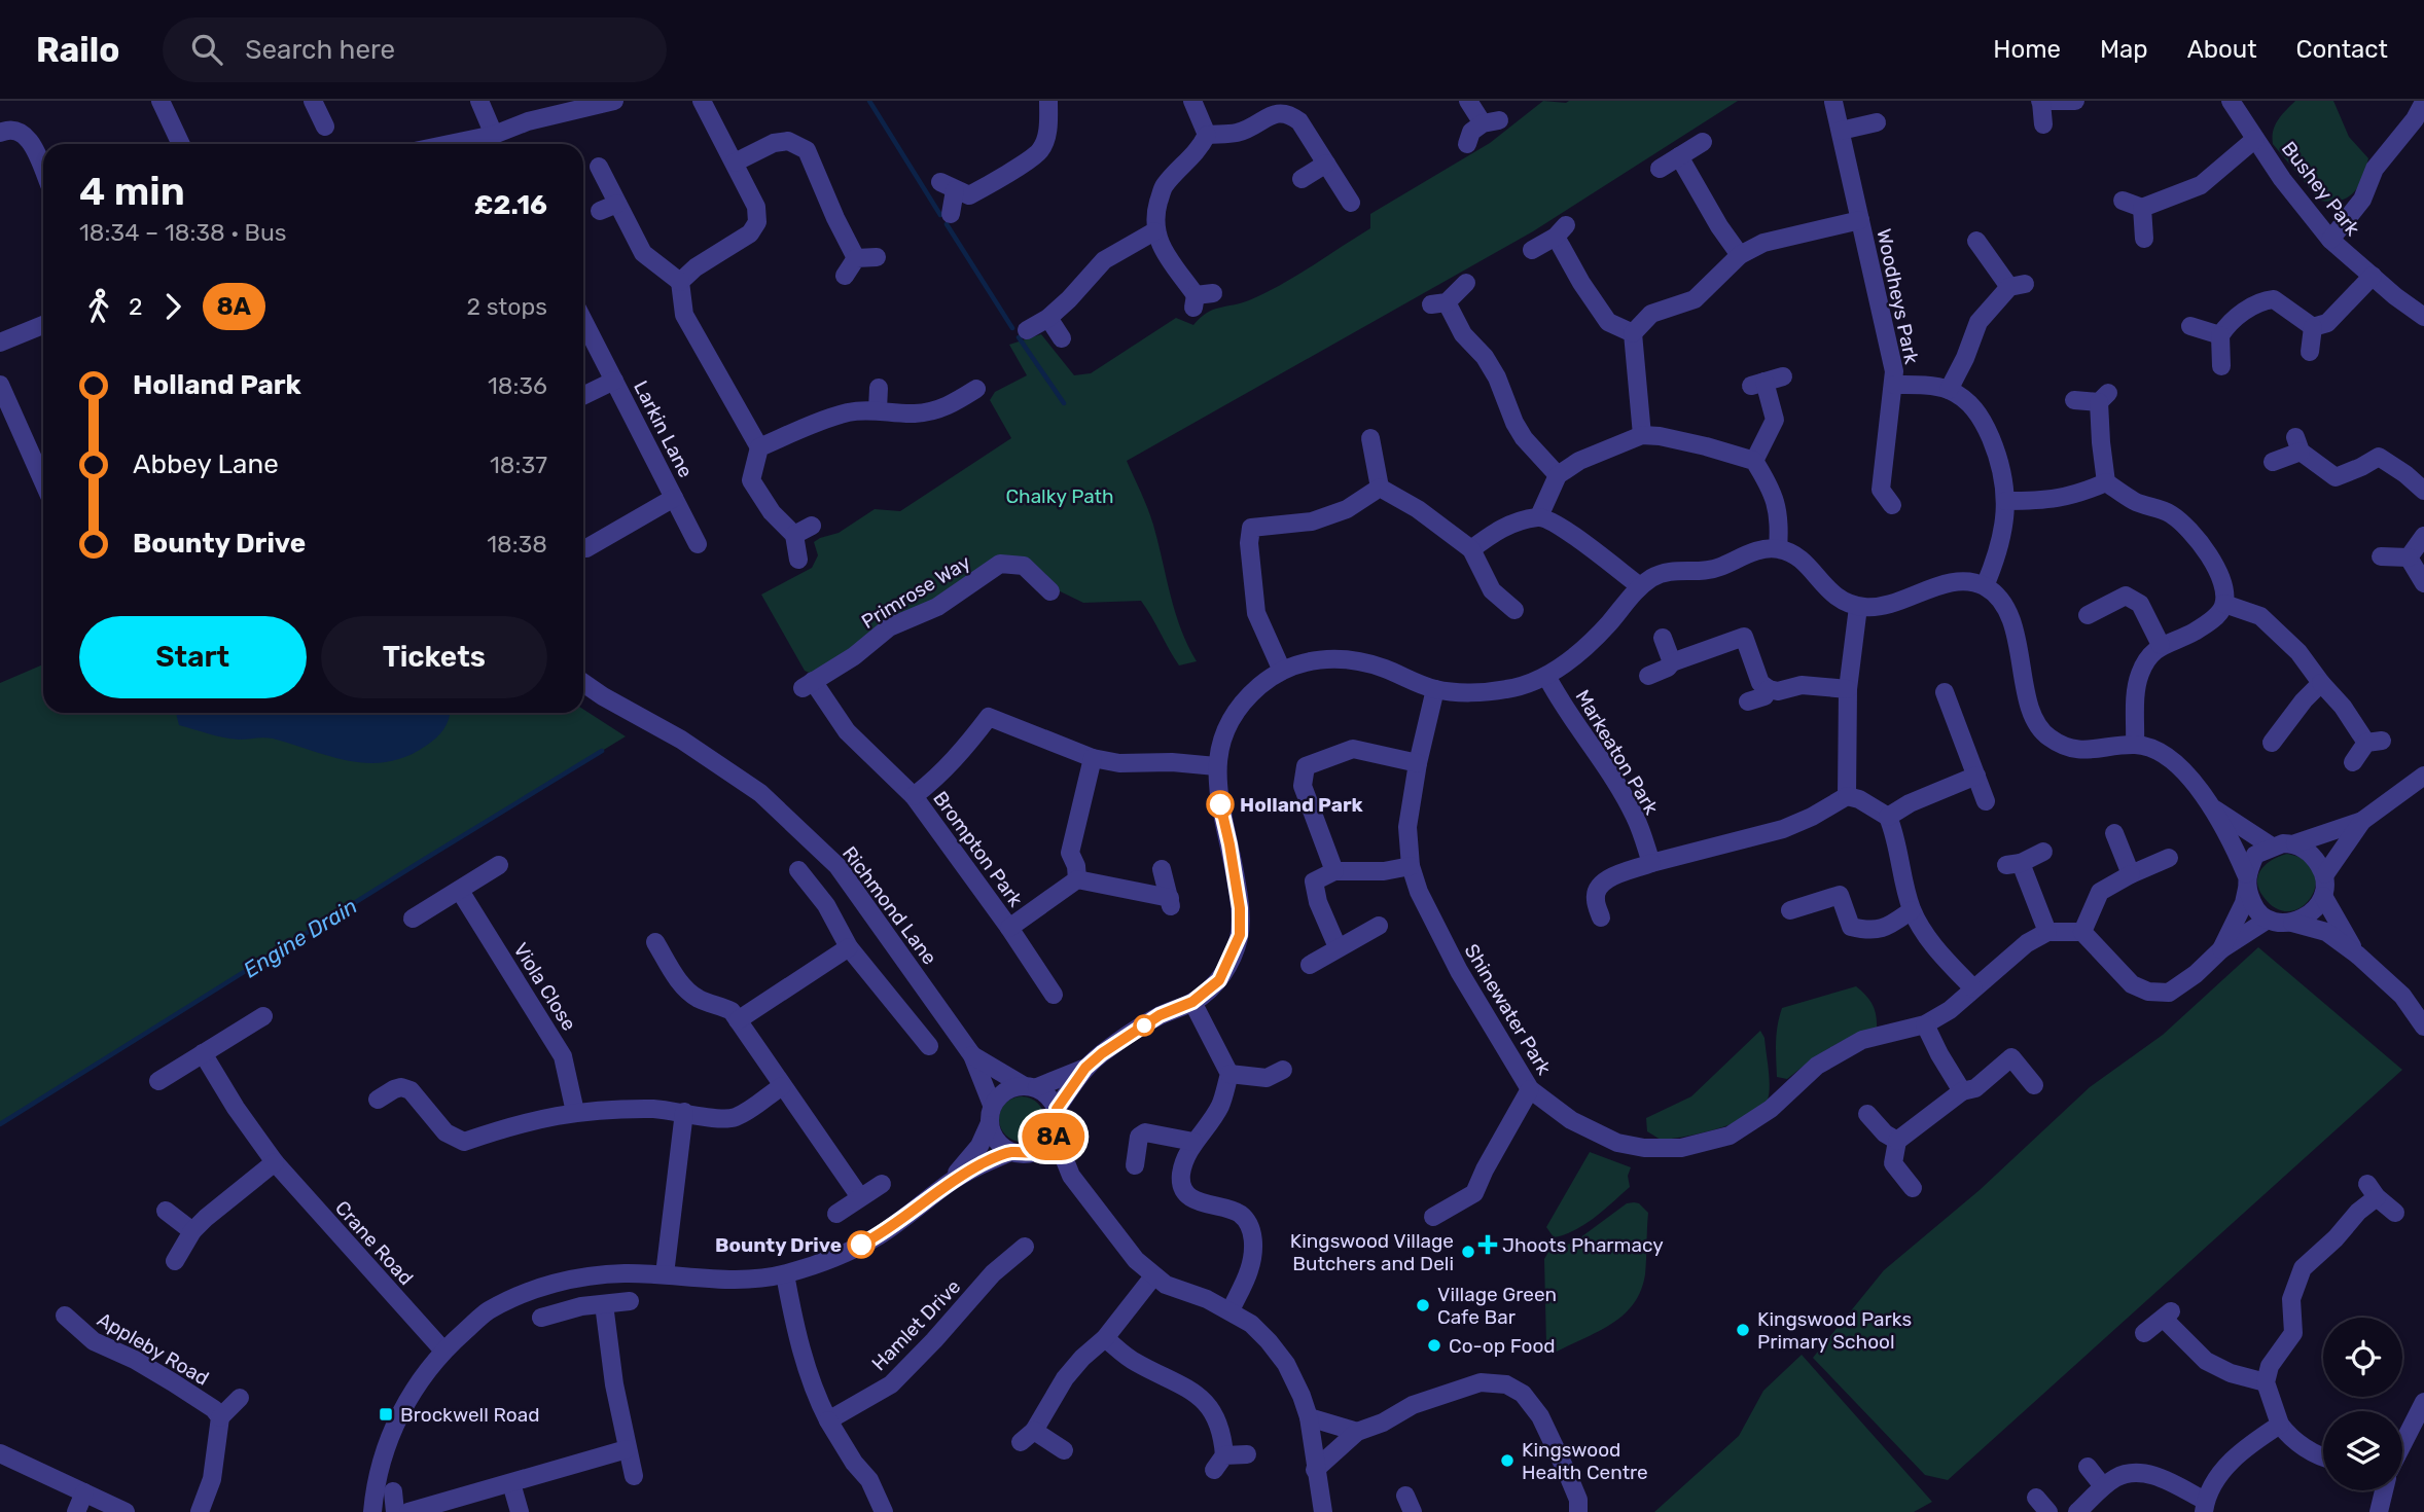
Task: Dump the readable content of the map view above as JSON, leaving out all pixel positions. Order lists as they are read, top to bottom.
{
  "streets": {
    "street": [
      "Bushey Park",
      "Woodheys Park",
      "Larkin Lane",
      "Primrose Way",
      "Markeaton Park",
      "Brompton Park",
      "Richmond Lane",
      "Viola Close",
      "Shinewater Park",
      "Crane Road",
      "Hamlet Drive",
      "Appleby Road"
    ]
  },
  "crossings": [
    ["Primrose Way", "Brompton Park"]
  ],
  "water": ["Engine Drain"],
  "parks": ["Chalky Path"],
  "places": {
    "other": [
      "Holland Park",
      "Bounty Drive",
      "Kingswood Village Butchers and Deli",
      "Village Green Cafe Bar",
      "Kingswood Parks Primary School",
      "Co-op Food",
      "Kingswood Health Centre"
    ],
    "health": ["Jhoots Pharmacy"],
    "transit": ["Brockwell Road"]
  },
  "lines": ["bus line 8A"],
  "page": {
    "header": "Railo",
    "search": "Search here",
    "nav": [
      "Home",
      "Map",
      "About",
      "Contact"
    ],
    "on_map": "8A",
    "heading": ["4 min", "18:34 – 18:38 · Bus", "£2.16"],
    "legs": ["2", "8A", "2 stops"],
    "list": [
      {
        "name": "Holland Park",
        "value": "18:36"
      },
      {
        "name": "Abbey Lane",
        "value": "18:37"
      },
      {
        "name": "Bounty Drive",
        "value": "18:38"
      }
    ],
    "buttons": ["Start", "Tickets"]
  }
}
